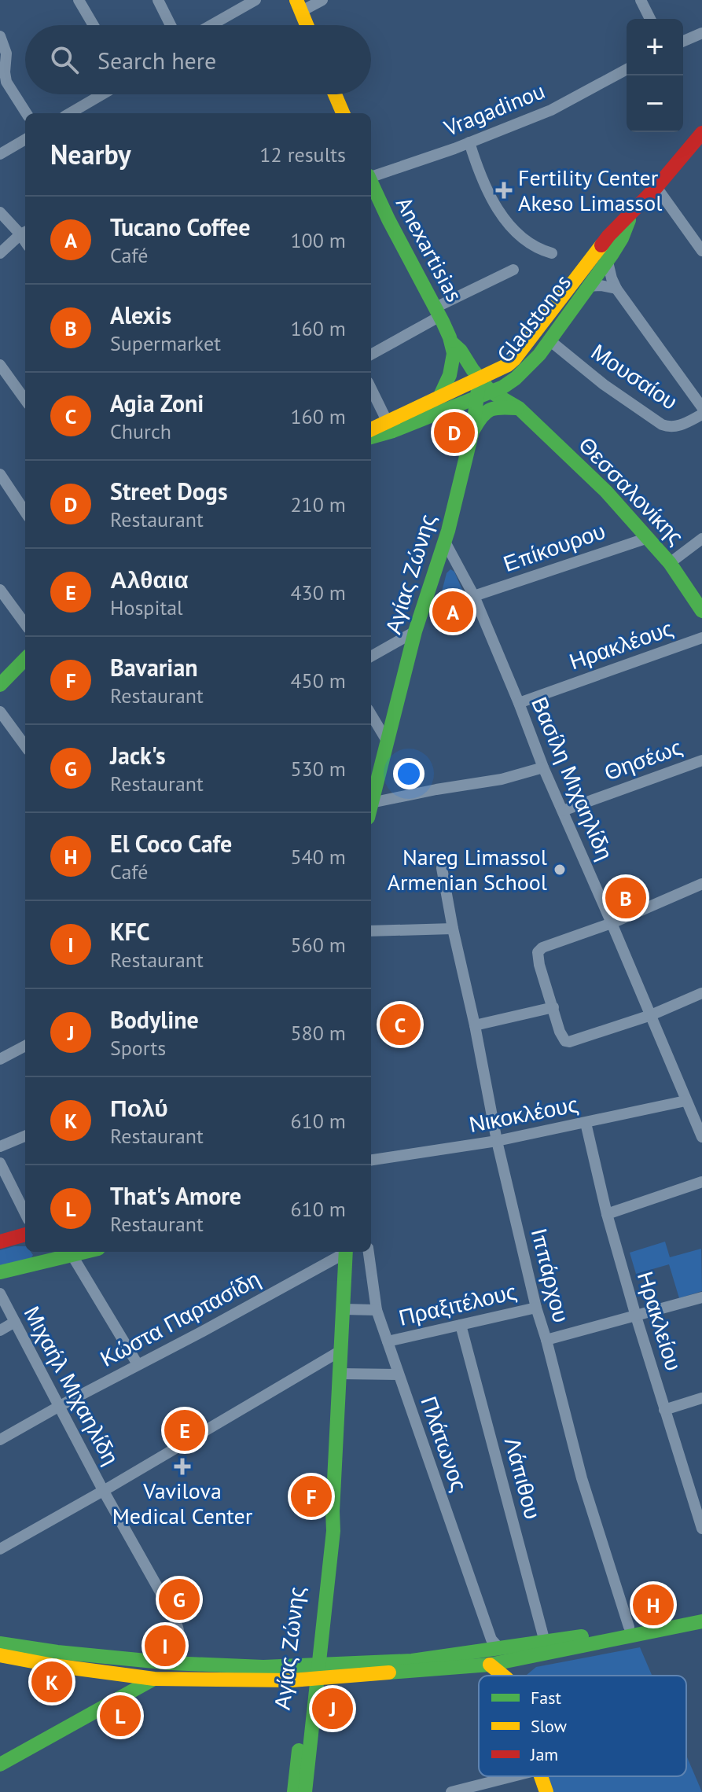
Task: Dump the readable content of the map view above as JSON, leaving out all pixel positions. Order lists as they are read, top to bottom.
{
  "streets": {
    "main road": [
      "Anexartisias",
      "Gladstonos",
      "Θεσσαλονίκης",
      "Αγίας Ζώνης"
    ],
    "street": [
      "Vragadinou",
      "Μουσαίου",
      "Επίκουρου",
      "Ηρακλέους",
      "Θησέως",
      "Βασίλη Μιχαηλίδη",
      "Νικοκλέους",
      "Ιππάρχου",
      "Πραξιτέλους",
      "Κώστα Παρτασίδη",
      "Ηρακλείου",
      "Μιχαήλ Μιχαηλίδη",
      "Πλάτωνος",
      "Λάπιθου"
    ]
  },
  "crossings": [
    ["Anexartisias", "Gladstonos"],
    ["Anexartisias", "Θεσσαλονίκης"],
    ["Anexartisias", "Αγίας Ζώνης"],
    ["Gladstonos", "Μουσαίου"],
    ["Gladstonos", "Θεσσαλονίκης"],
    ["Gladstonos", "Αγίας Ζώνης"],
    ["Θεσσαλονίκης", "Επίκουρου"],
    ["Επίκουρου", "Βασίλη Μιχαηλίδη"],
    ["Αγίας Ζώνης", "Βασίλη Μιχαηλίδη"],
    ["Ηρακλέους", "Βασίλη Μιχαηλίδη"],
    ["Θησέως", "Βασίλη Μιχαηλίδη"],
    ["Βασίλη Μιχαηλίδη", "Νικοκλέους"],
    ["Νικοκλέους", "Ιππάρχου"],
    ["Νικοκλέους", "Ηρακλείου"],
    ["Ιππάρχου", "Πραξιτέλους"],
    ["Πραξιτέλους", "Πλάτωνος"],
    ["Πραξιτέλους", "Λάπιθου"],
    ["Κώστα Παρτασίδη", "Μιχαήλ Μιχαηλίδη"]
  ],
  "places": {
    "health": ["Fertility Center Akeso Limassol", "Vavilova Medical Center"],
    "other": ["Nareg Limassol Armenian School"]
  },
  "legend": ["Fast", "Slow", "Jam"],
  "page": {
    "map_buttons": ["+", "−"],
    "search": "Search here",
    "heading": ["Nearby", "12 results"],
    "list": [
      {
        "mark": "A",
        "name": "Tucano Coffee",
        "note": "Café",
        "value": "100 m"
      },
      {
        "mark": "B",
        "name": "Alexis",
        "note": "Supermarket",
        "value": "160 m"
      },
      {
        "mark": "C",
        "name": "Agia Zoni",
        "note": "Church",
        "value": "160 m"
      },
      {
        "mark": "D",
        "name": "Street Dogs",
        "note": "Restaurant",
        "value": "210 m"
      },
      {
        "mark": "E",
        "name": "Αλθαια",
        "note": "Hospital",
        "value": "430 m"
      },
      {
        "mark": "F",
        "name": "Bavarian",
        "note": "Restaurant",
        "value": "450 m"
      },
      {
        "mark": "G",
        "name": "Jack's",
        "note": "Restaurant",
        "value": "530 m"
      },
      {
        "mark": "H",
        "name": "El Coco Cafe",
        "note": "Café",
        "value": "540 m"
      },
      {
        "mark": "I",
        "name": "KFC",
        "note": "Restaurant",
        "value": "560 m"
      },
      {
        "mark": "J",
        "name": "Bodyline",
        "note": "Sports",
        "value": "580 m"
      },
      {
        "mark": "K",
        "name": "Πολύ",
        "note": "Restaurant",
        "value": "610 m"
      },
      {
        "mark": "L",
        "name": "That's Amore",
        "note": "Restaurant",
        "value": "610 m"
      }
    ],
    "pins": [
      "D",
      "A",
      "B",
      "C",
      "E",
      "F",
      "G",
      "H",
      "I",
      "K",
      "J",
      "L"
    ]
  }
}
